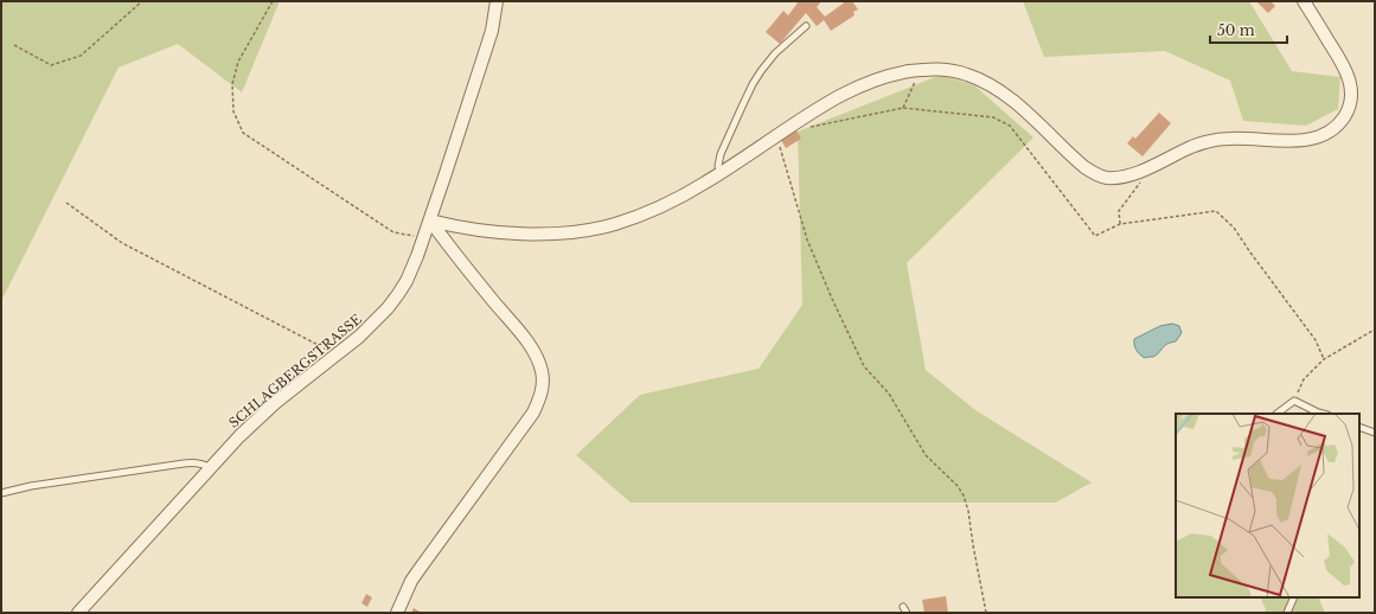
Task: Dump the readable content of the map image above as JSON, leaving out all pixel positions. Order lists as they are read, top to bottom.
{
  "streets": {
    "street": ["SCHLAGBERGSTRASSE"]
  },
  "scale_bar": "50 m"
}
